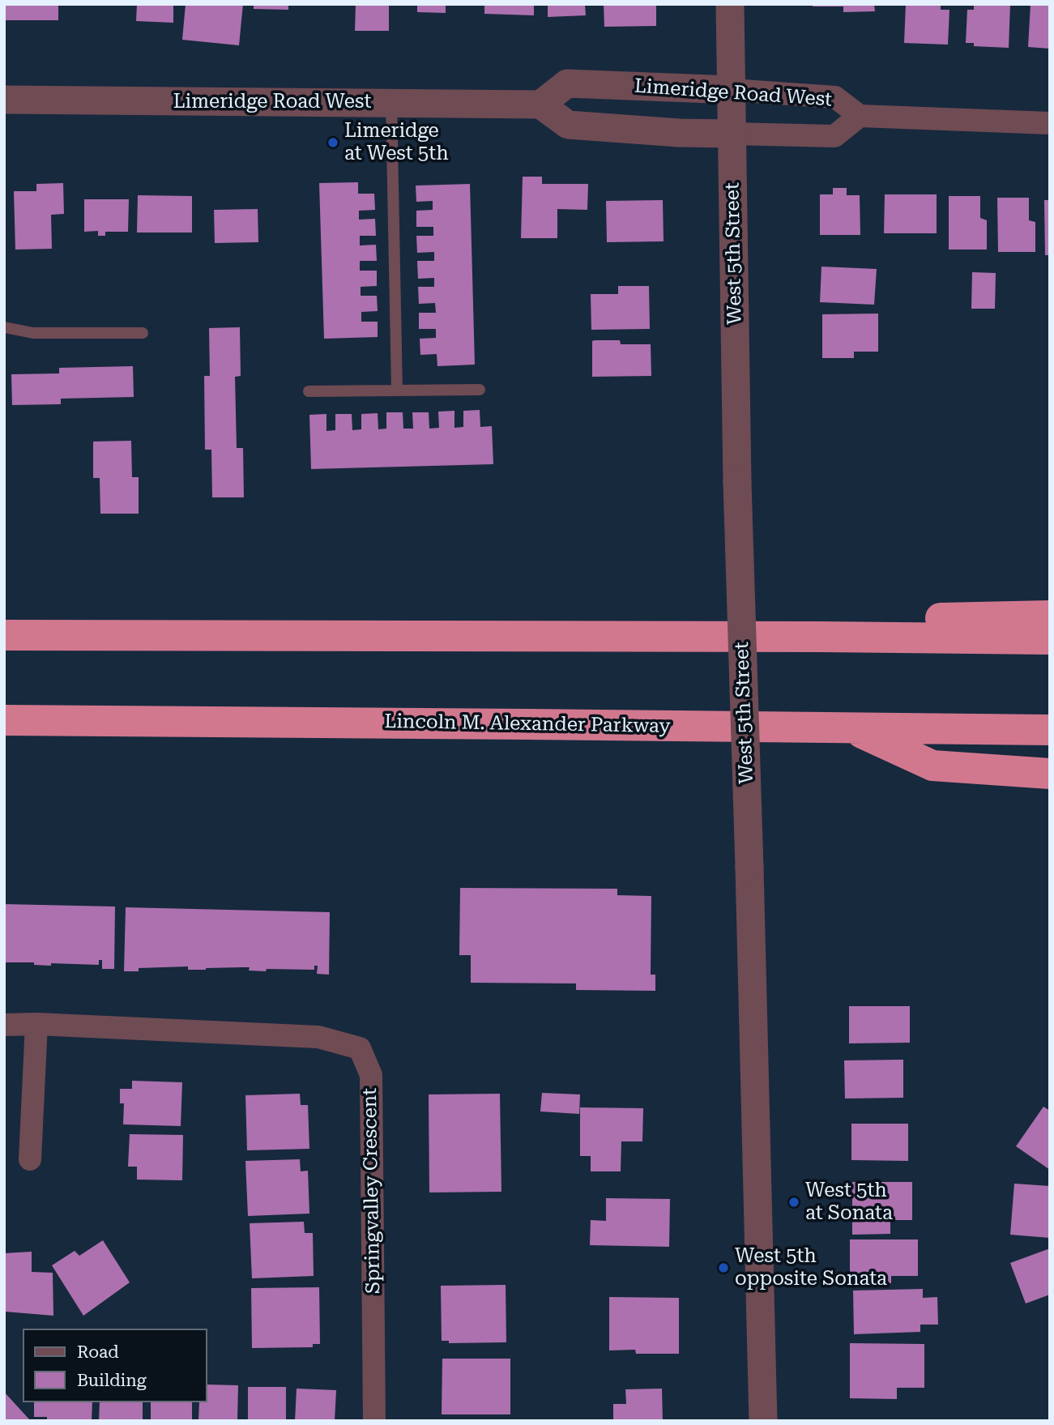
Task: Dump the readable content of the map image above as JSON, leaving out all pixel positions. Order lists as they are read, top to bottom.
{
  "streets": {
    "highway": ["Lincoln M. Alexander Parkway"],
    "street": ["Limeridge Road West", "West 5th Street", "Springvalley Crescent"]
  },
  "crossings": [
    ["Limeridge Road West", "West 5th Street"]
  ],
  "places": ["Limeridge at West 5th", "West 5th at Sonata", "West 5th opposite Sonata"],
  "legend": ["Road", "Building"]
}
